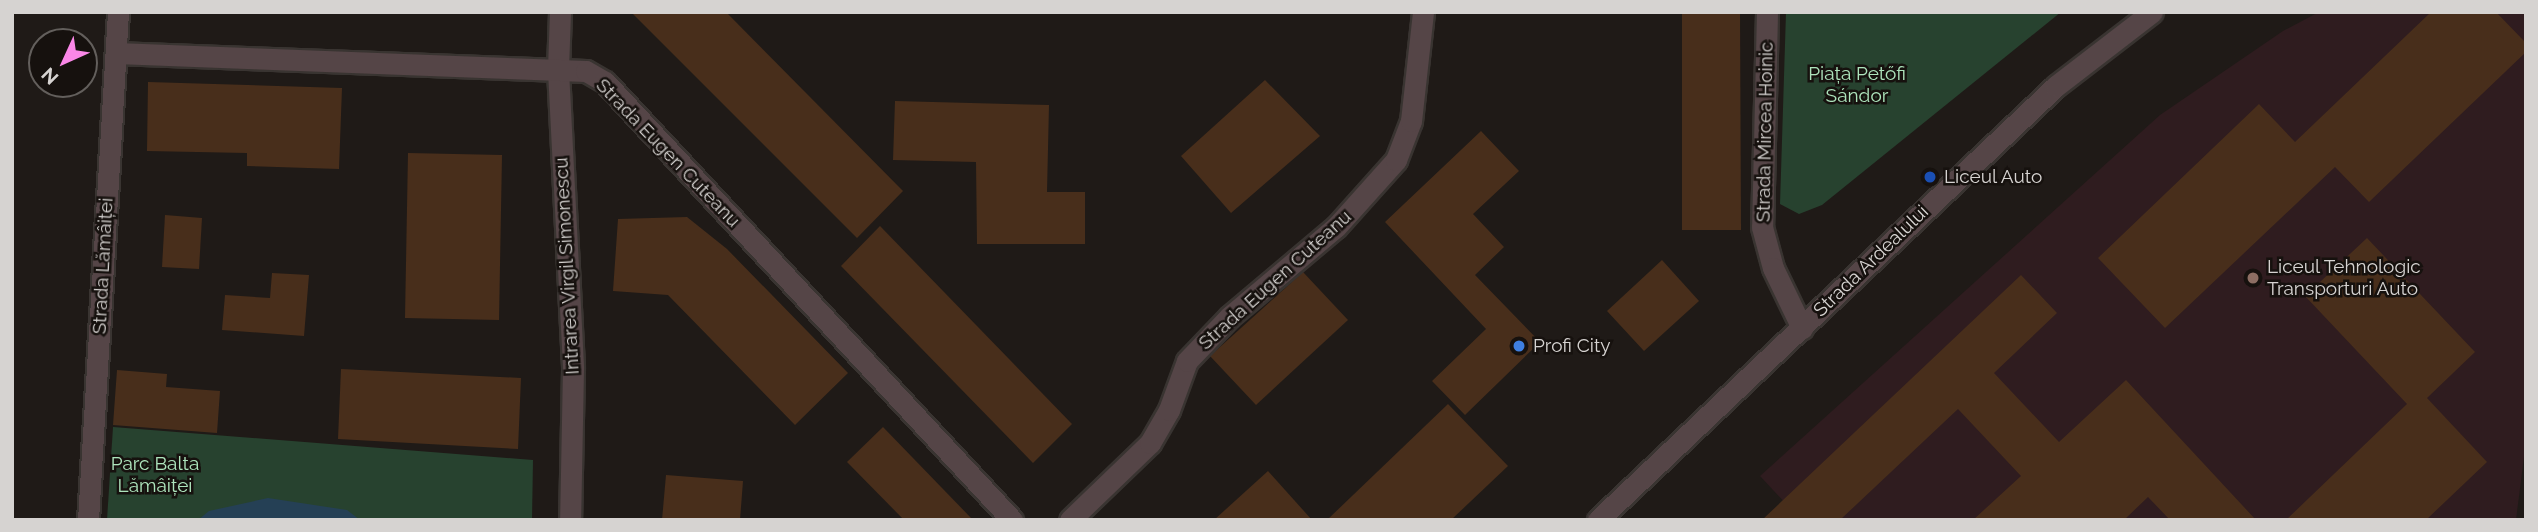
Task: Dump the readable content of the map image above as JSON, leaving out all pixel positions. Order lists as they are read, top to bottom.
{
  "streets": {
    "street": [
      "Strada Mircea Hoinic",
      "Strada Eugen Cuteanu",
      "Strada Ardealului",
      "Strada Lămâiței",
      "Intrarea Virgil Simonescu"
    ]
  },
  "crossings": [
    ["Strada Mircea Hoinic", "Strada Ardealului"],
    ["Strada Eugen Cuteanu", "Strada Lămâiței"],
    ["Strada Eugen Cuteanu", "Intrarea Virgil Simonescu"]
  ],
  "parks": ["Piața Petőfi Sándor", "Parc Balta Lămâiței"],
  "places": ["Liceul Auto", "Liceul Tehnologic Transporturi Auto", "Profi City"],
  "north": "bottom left"
}
